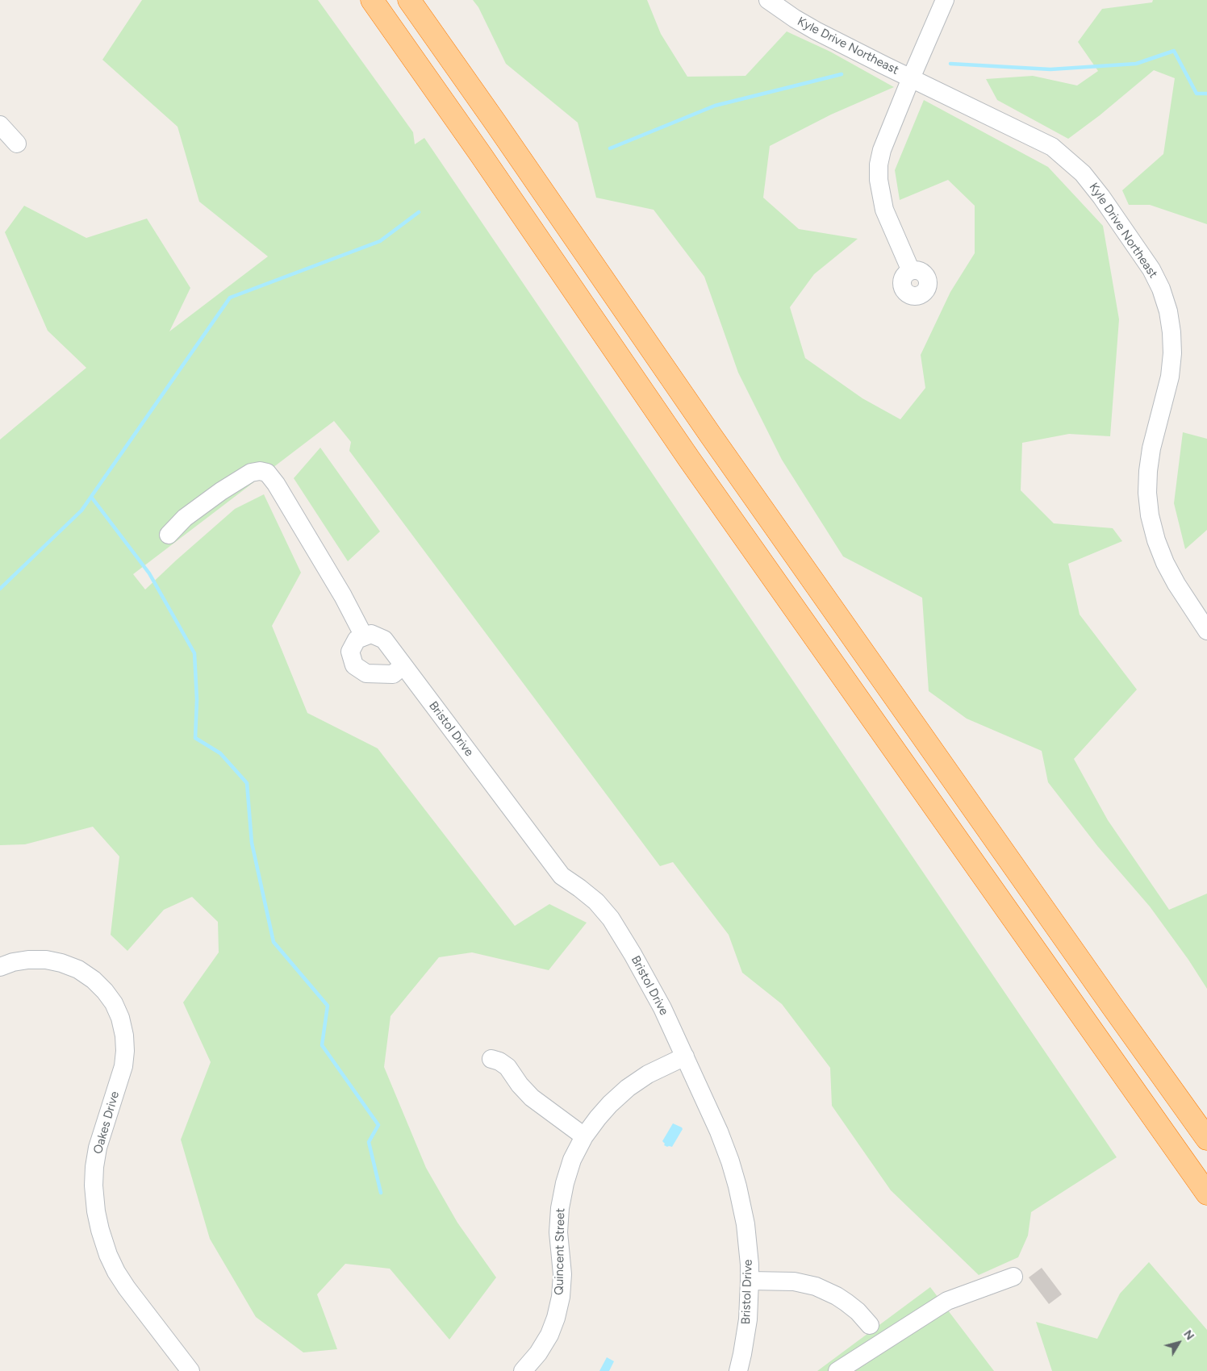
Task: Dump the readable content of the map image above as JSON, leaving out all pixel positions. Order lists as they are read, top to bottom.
{
  "streets": {
    "street": [
      "Kyle Drive Northeast",
      "Bristol Drive",
      "Oakes Drive",
      "Quincent Street"
    ]
  },
  "crossings": [
    ["Bristol Drive", "Quincent Street"]
  ],
  "north": "top right"
}
